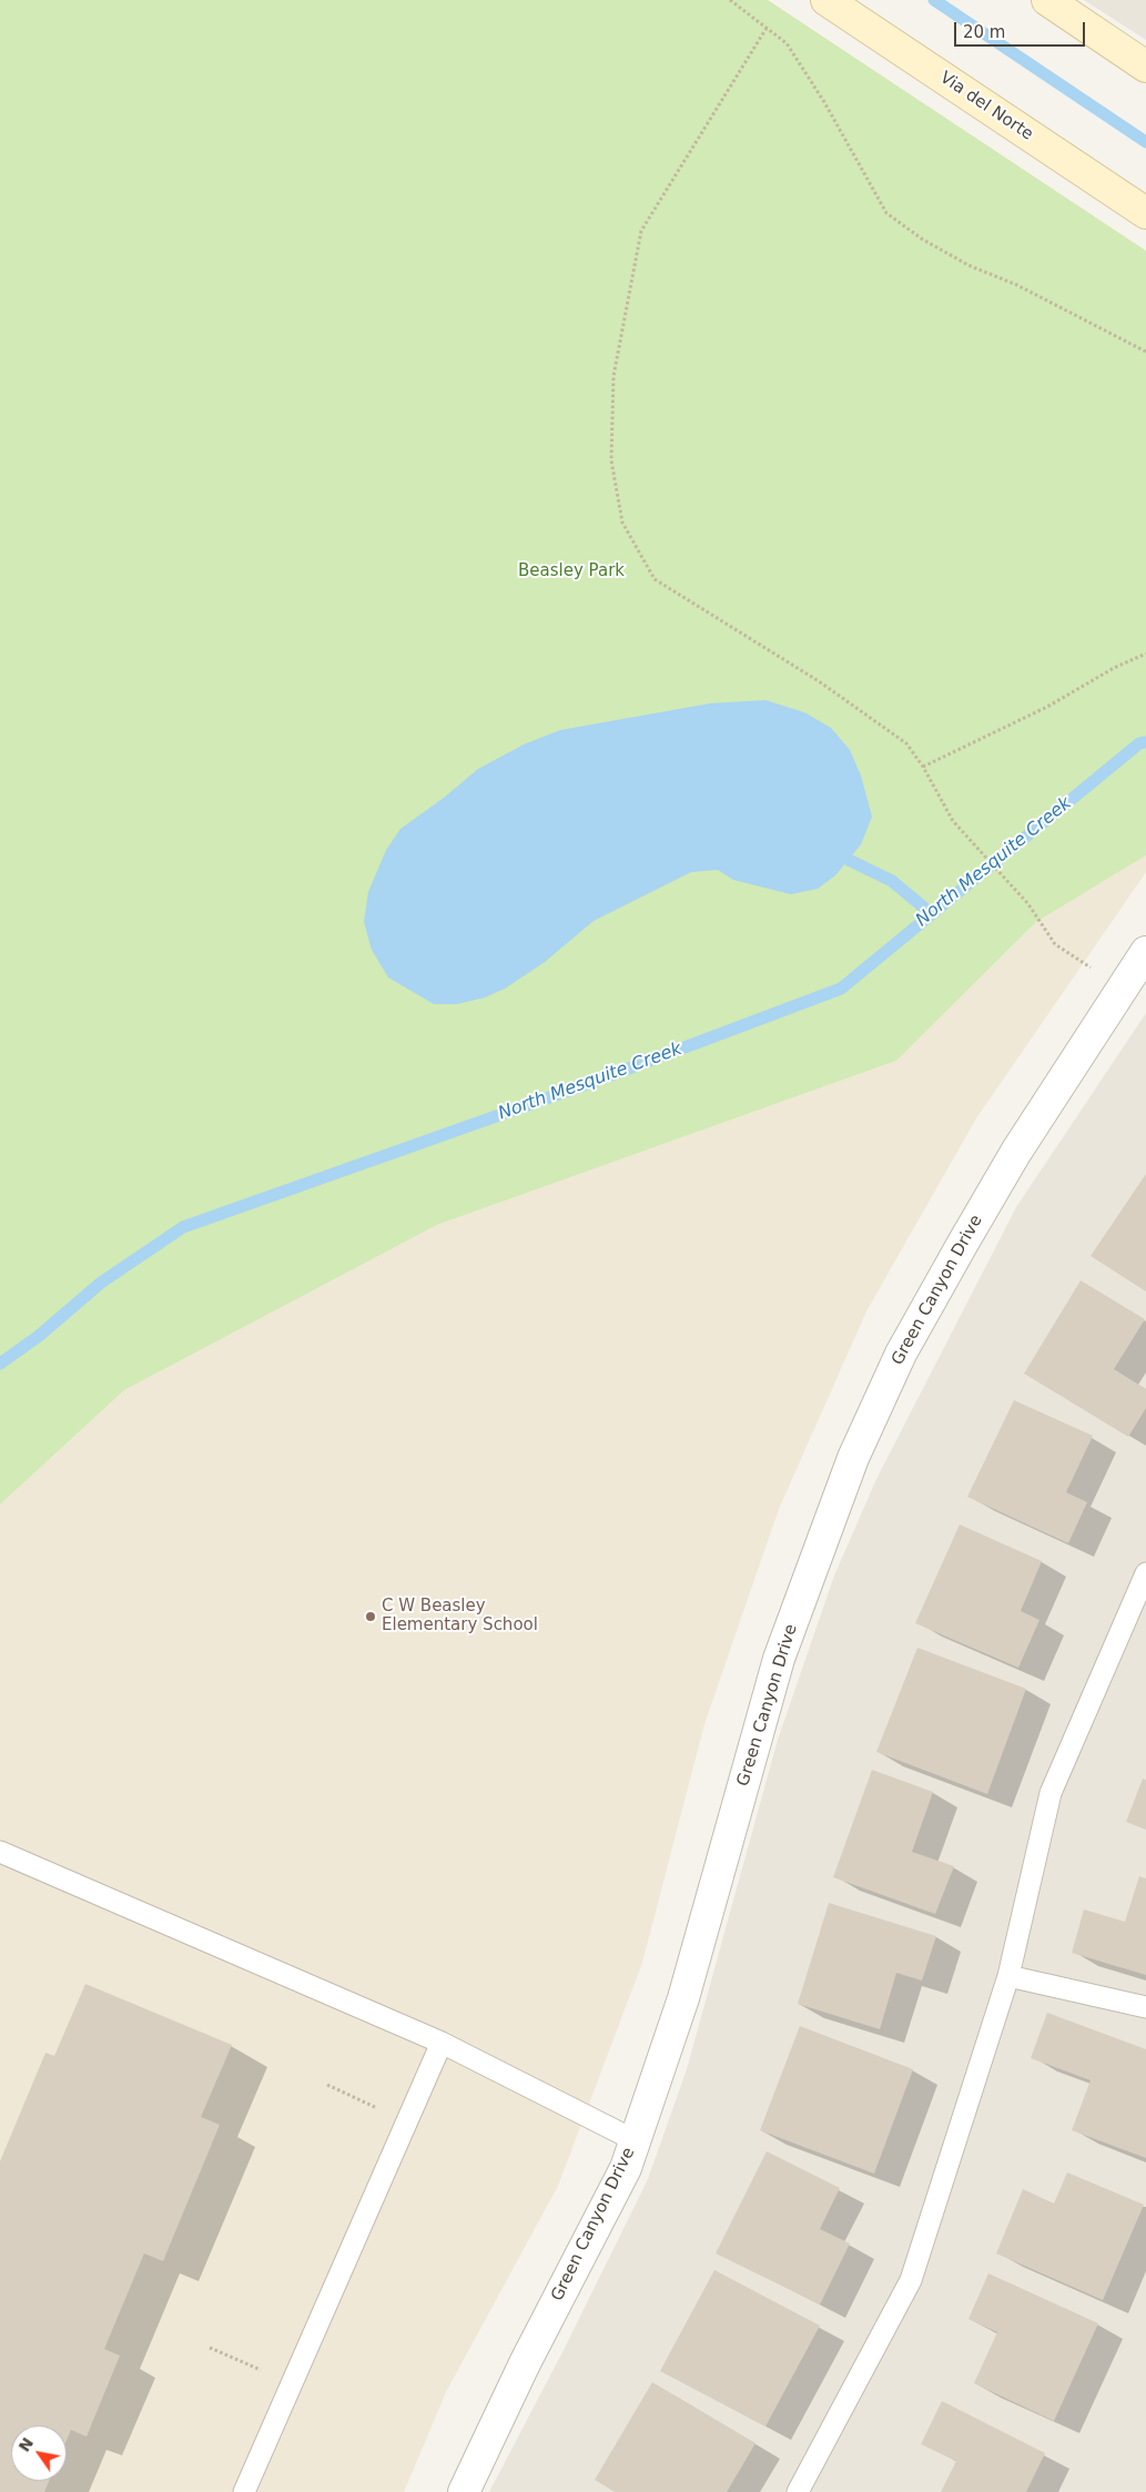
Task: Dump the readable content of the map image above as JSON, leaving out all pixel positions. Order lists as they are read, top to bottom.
{
  "streets": {
    "street": ["Via del Norte", "Green Canyon Drive"]
  },
  "water": ["North Mesquite Creek"],
  "parks": ["Beasley Park"],
  "places": ["C W Beasley Elementary School"],
  "scale_bar": "20 m",
  "north": "top left"
}
